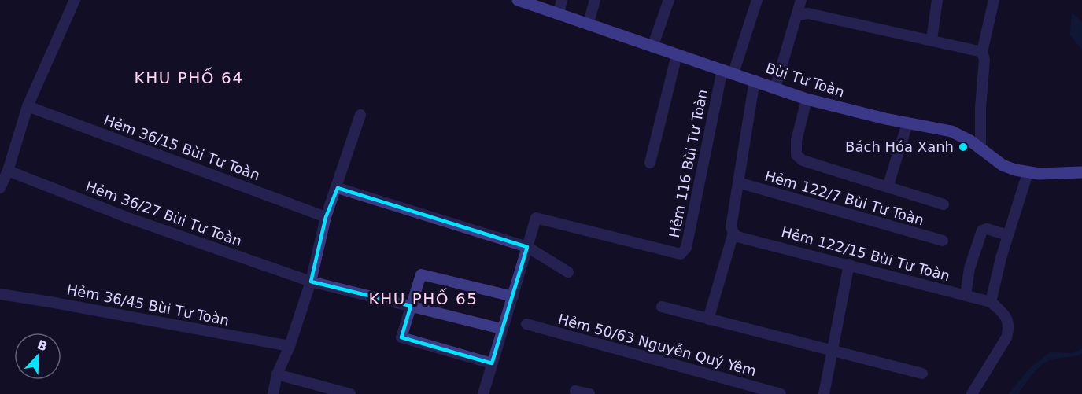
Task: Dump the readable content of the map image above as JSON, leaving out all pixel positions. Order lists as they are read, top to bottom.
{
  "streets": {
    "street": [
      "Bùi Tư Toàn",
      "Hẻm 36/15 Bùi Tư Toàn",
      "Hẻm 116 Bùi Tư Toàn",
      "Hẻm 122/7 Bùi Tư Toàn",
      "Hẻm 36/27 Bùi Tư Toàn",
      "Hẻm 122/15 Bùi Tư Toàn",
      "Hẻm 36/45 Bùi Tư Toàn",
      "Hẻm 50/63 Nguyễn Quý Yêm"
    ]
  },
  "crossings": [
    ["Bùi Tư Toàn", "Hẻm 116 Bùi Tư Toàn"]
  ],
  "districts": ["KHU PHỐ 64", "KHU PHỐ 65"],
  "places": ["Bách Hóa Xanh"],
  "north": "top right"
}
